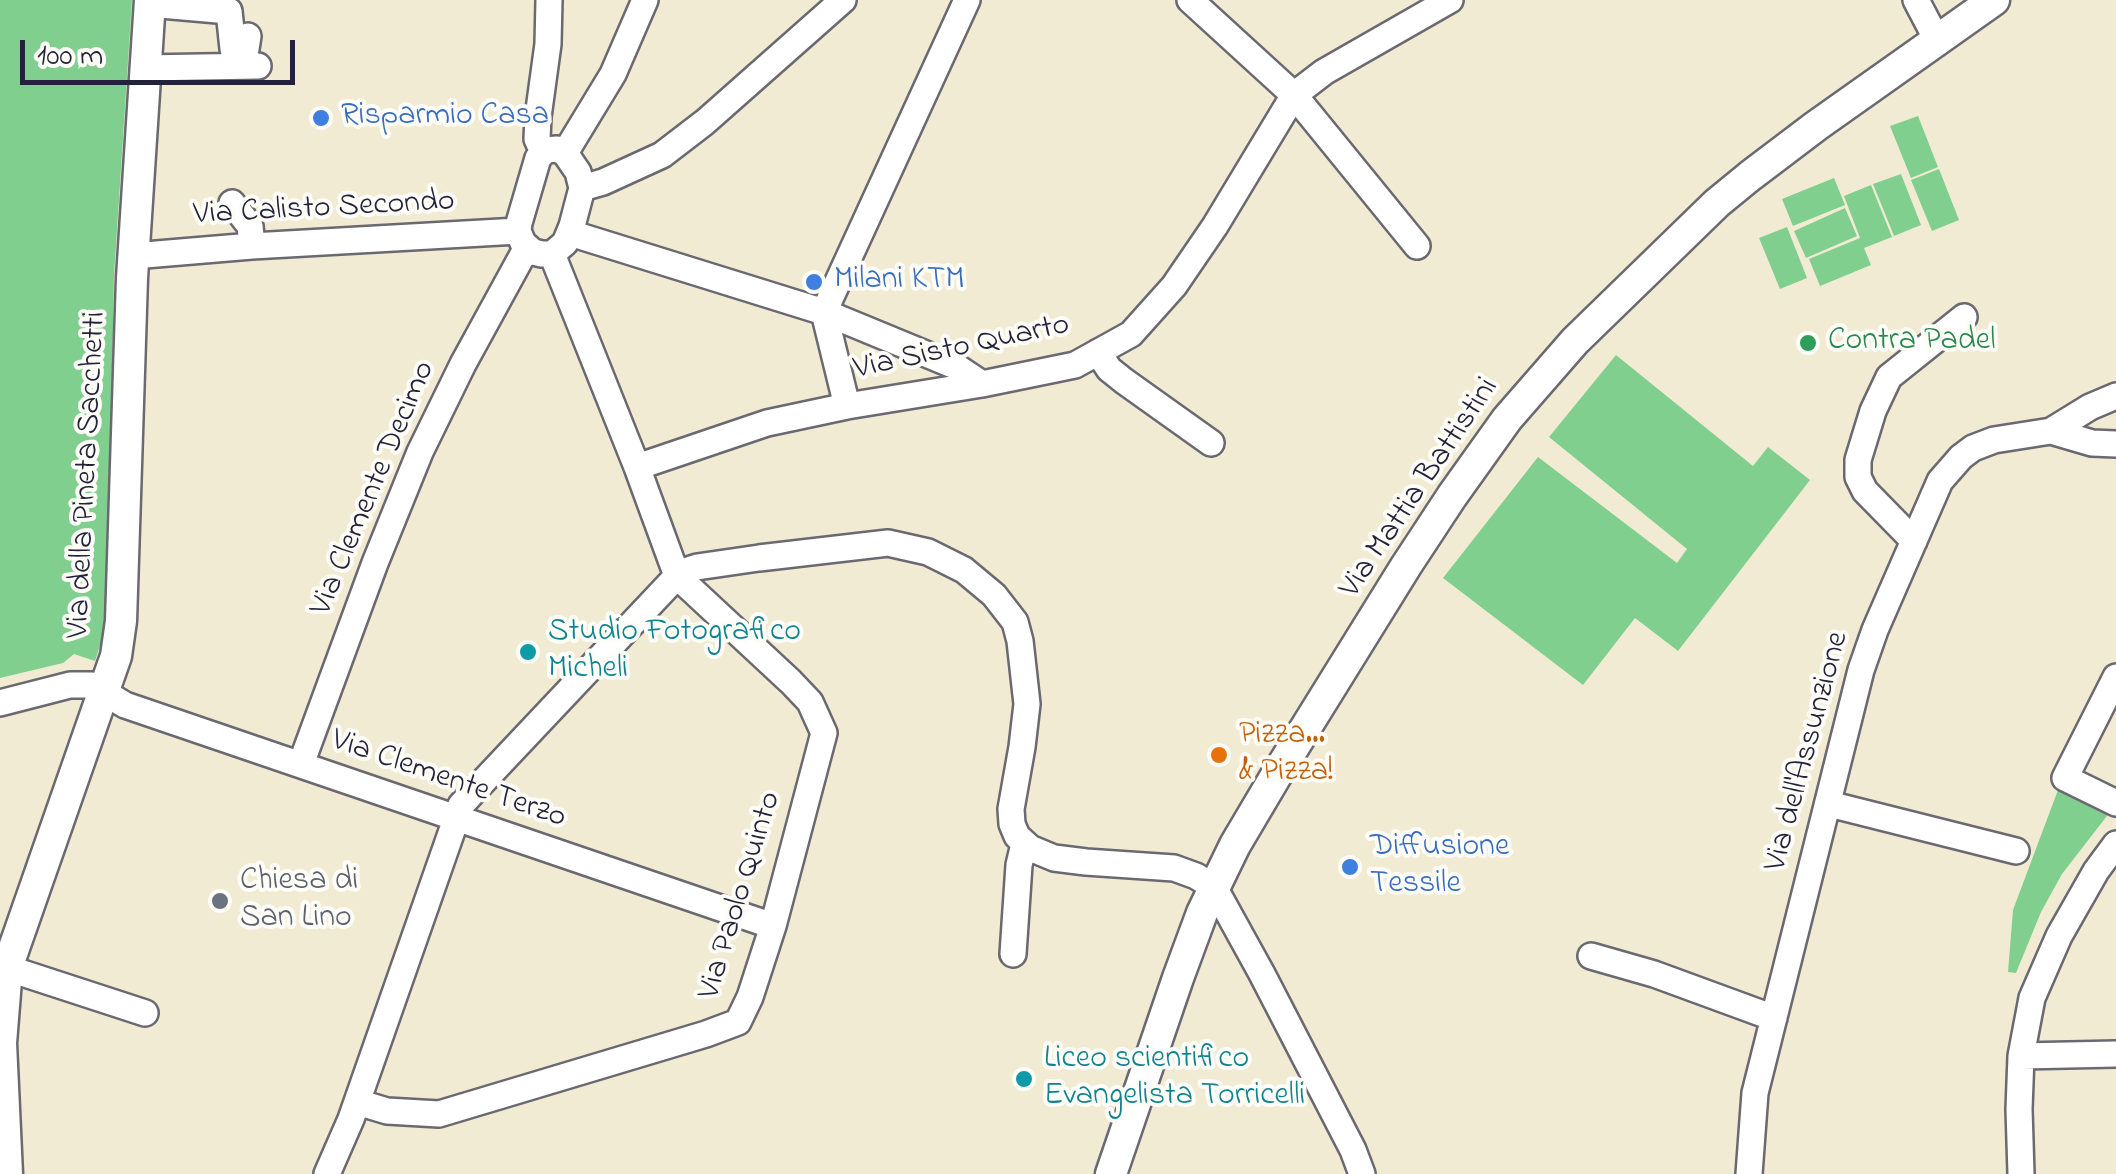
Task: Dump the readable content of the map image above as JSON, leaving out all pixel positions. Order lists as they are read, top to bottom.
{
  "streets": {
    "main road": ["Via della Pineta Sacchetti", "Via Mattia Battistini"],
    "street": [
      "Via Calisto Secondo",
      "Via Sisto Quarto",
      "Via Clemente Decimo",
      "Via dell'Assunzione",
      "Via Clemente Terzo",
      "Via Paolo Quinto"
    ]
  },
  "crossings": [
    ["Via Calisto Secondo", "Via della Pineta Sacchetti"],
    ["Via Calisto Secondo", "Via Clemente Decimo"],
    ["Via della Pineta Sacchetti", "Via Clemente Terzo"],
    ["Via Clemente Decimo", "Via Clemente Terzo"],
    ["Via Clemente Terzo", "Via Paolo Quinto"]
  ],
  "places": [
    "Risparmio Casa",
    "Milani KTM",
    "Contra Padel",
    "Studio Fotografico Micheli",
    "Pizza... & Pizza!",
    "Diffusione Tessile",
    "Chiesa di San Lino",
    "Liceo scientifico Evangelista Torricelli"
  ],
  "scale_bar": "100 m"
}
